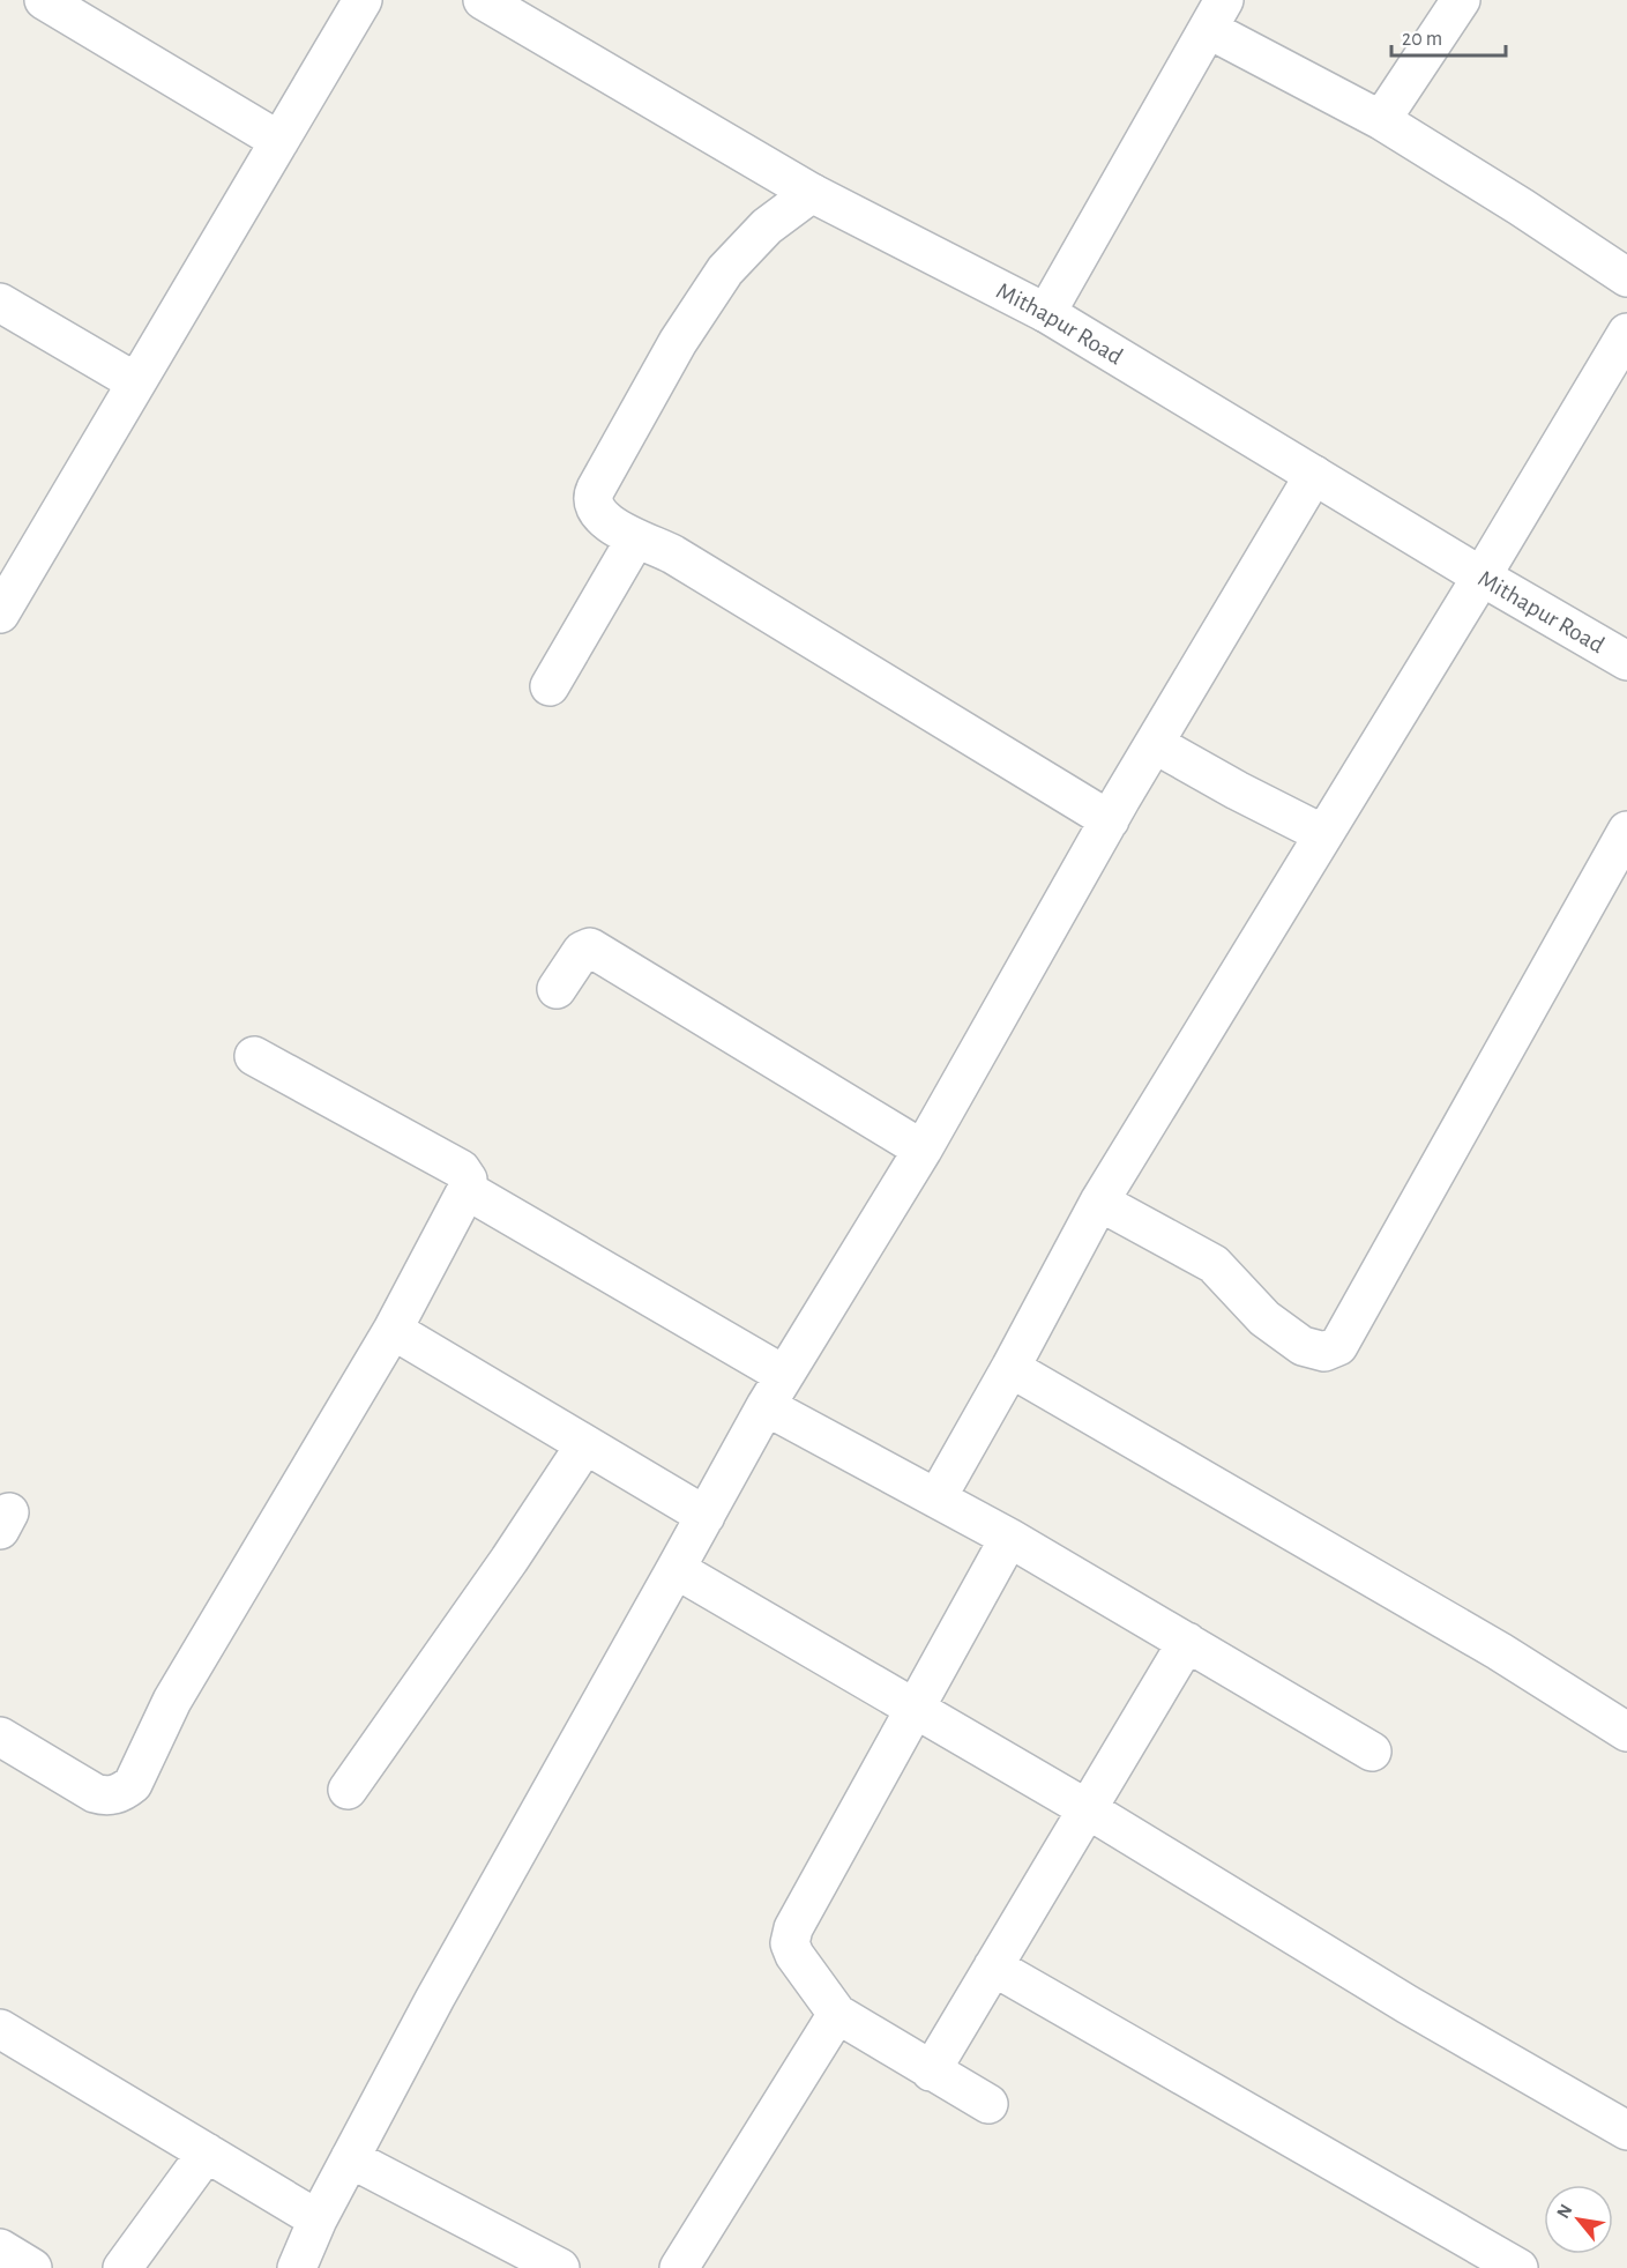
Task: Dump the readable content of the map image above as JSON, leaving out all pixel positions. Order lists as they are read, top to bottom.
{
  "streets": {
    "street": ["Mithapur Road"]
  },
  "scale_bar": "20 m",
  "north": "top left"
}
